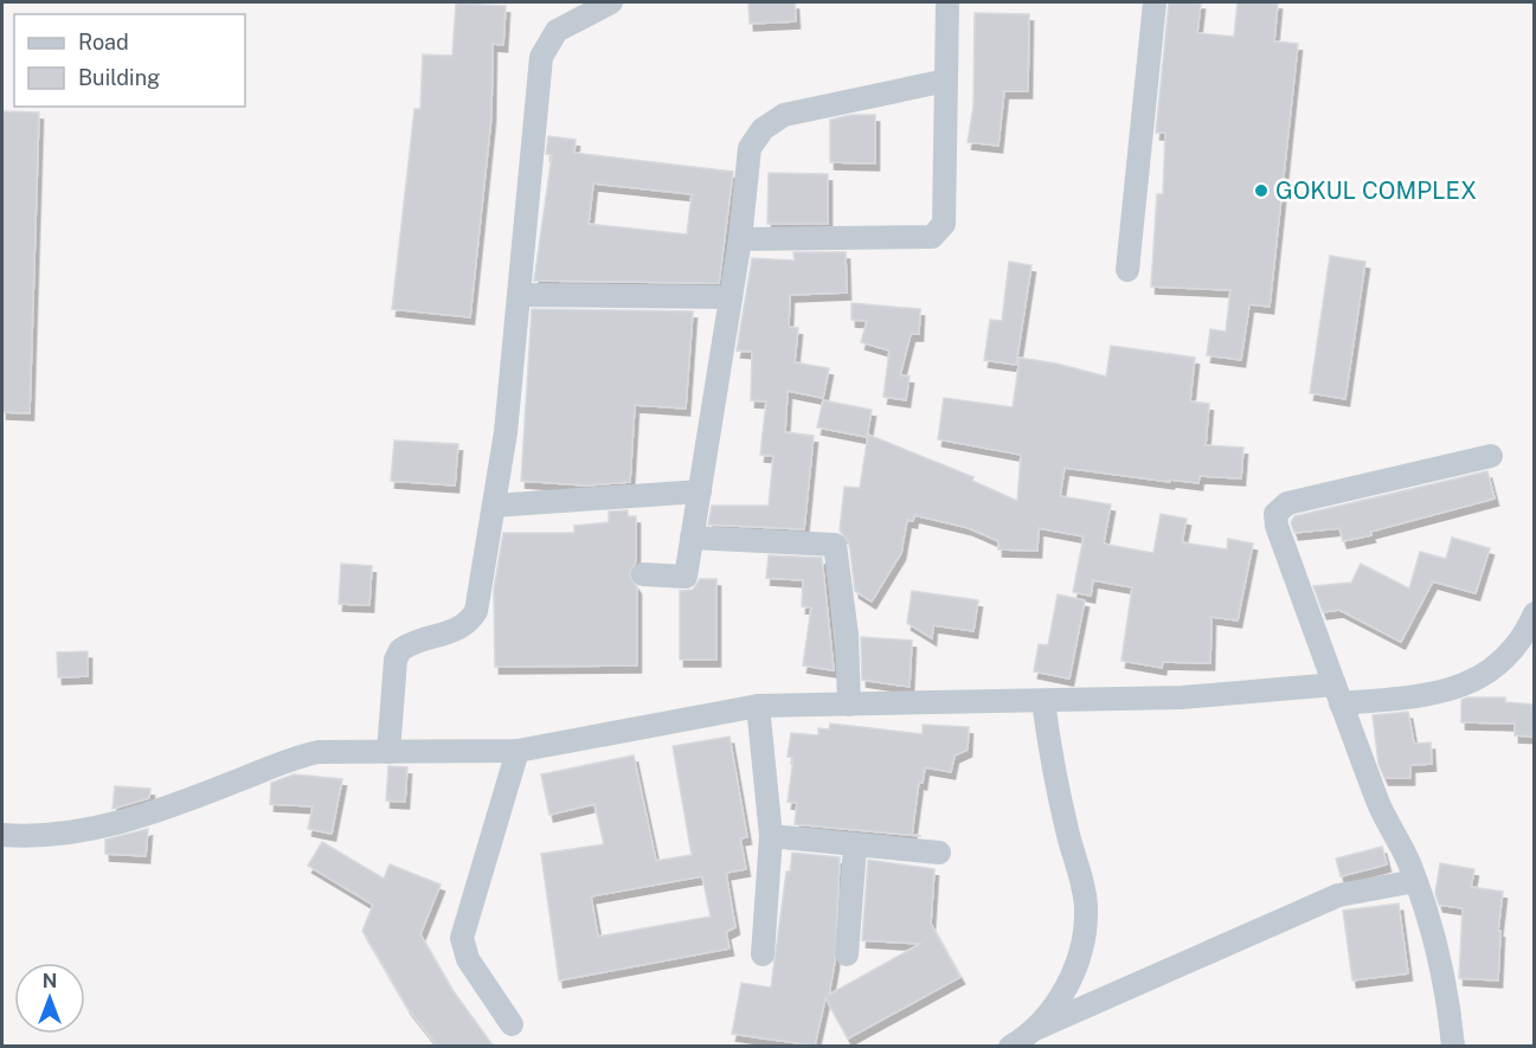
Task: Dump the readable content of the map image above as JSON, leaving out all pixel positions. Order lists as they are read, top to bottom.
{
  "places": ["GOKUL COMPLEX"],
  "legend": ["Road", "Building"],
  "north": "top"
}
